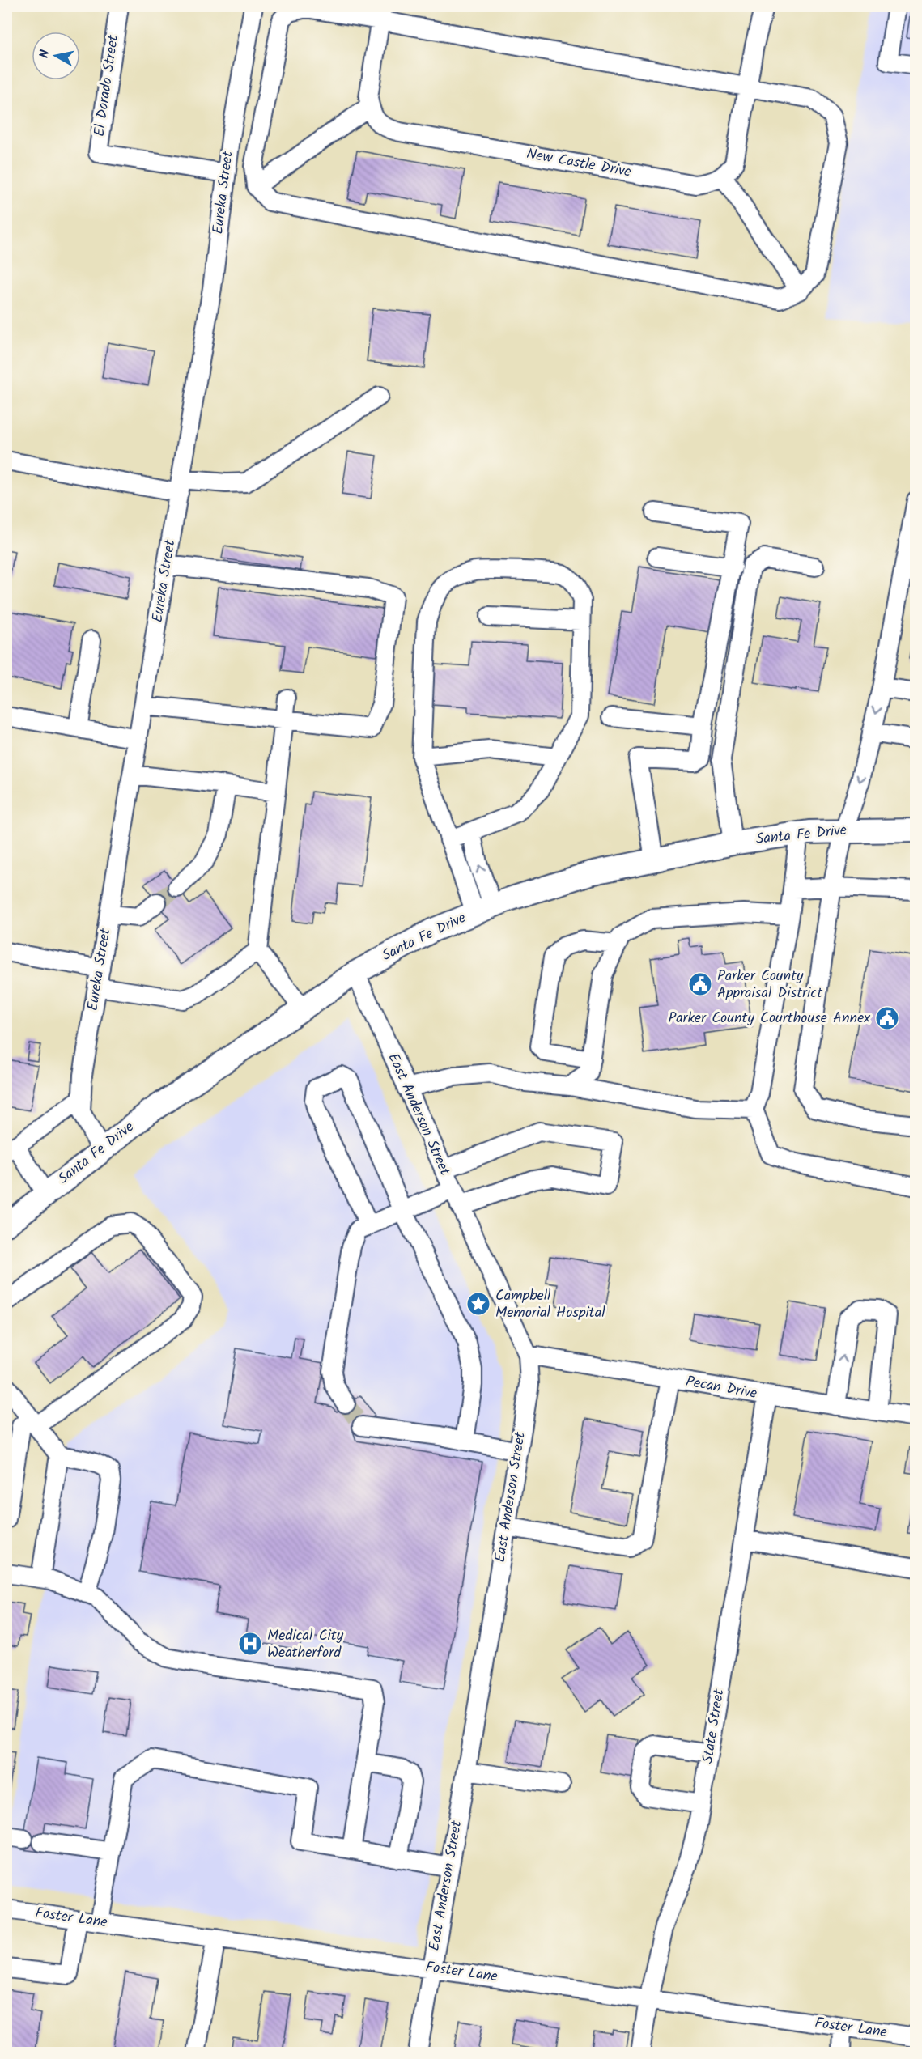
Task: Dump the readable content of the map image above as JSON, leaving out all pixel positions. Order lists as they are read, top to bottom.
{
  "streets": {
    "main road": ["Santa Fe Drive"],
    "street": [
      "El Dorado Street",
      "New Castle Drive",
      "Eureka Street",
      "East Anderson Street",
      "Pecan Drive",
      "State Street",
      "Foster Lane"
    ]
  },
  "crossings": [
    ["El Dorado Street", "Eureka Street"],
    ["Eureka Street", "Santa Fe Drive"],
    ["Santa Fe Drive", "East Anderson Street"],
    ["East Anderson Street", "Pecan Drive"],
    ["East Anderson Street", "Foster Lane"],
    ["Pecan Drive", "State Street"],
    ["State Street", "Foster Lane"]
  ],
  "places": {
    "public building": ["Parker County Appraisal District", "Parker County Courthouse Annex"],
    "place": ["Campbell Memorial Hospital"],
    "hospital": ["Medical City Weatherford"]
  },
  "north": "left"
}
